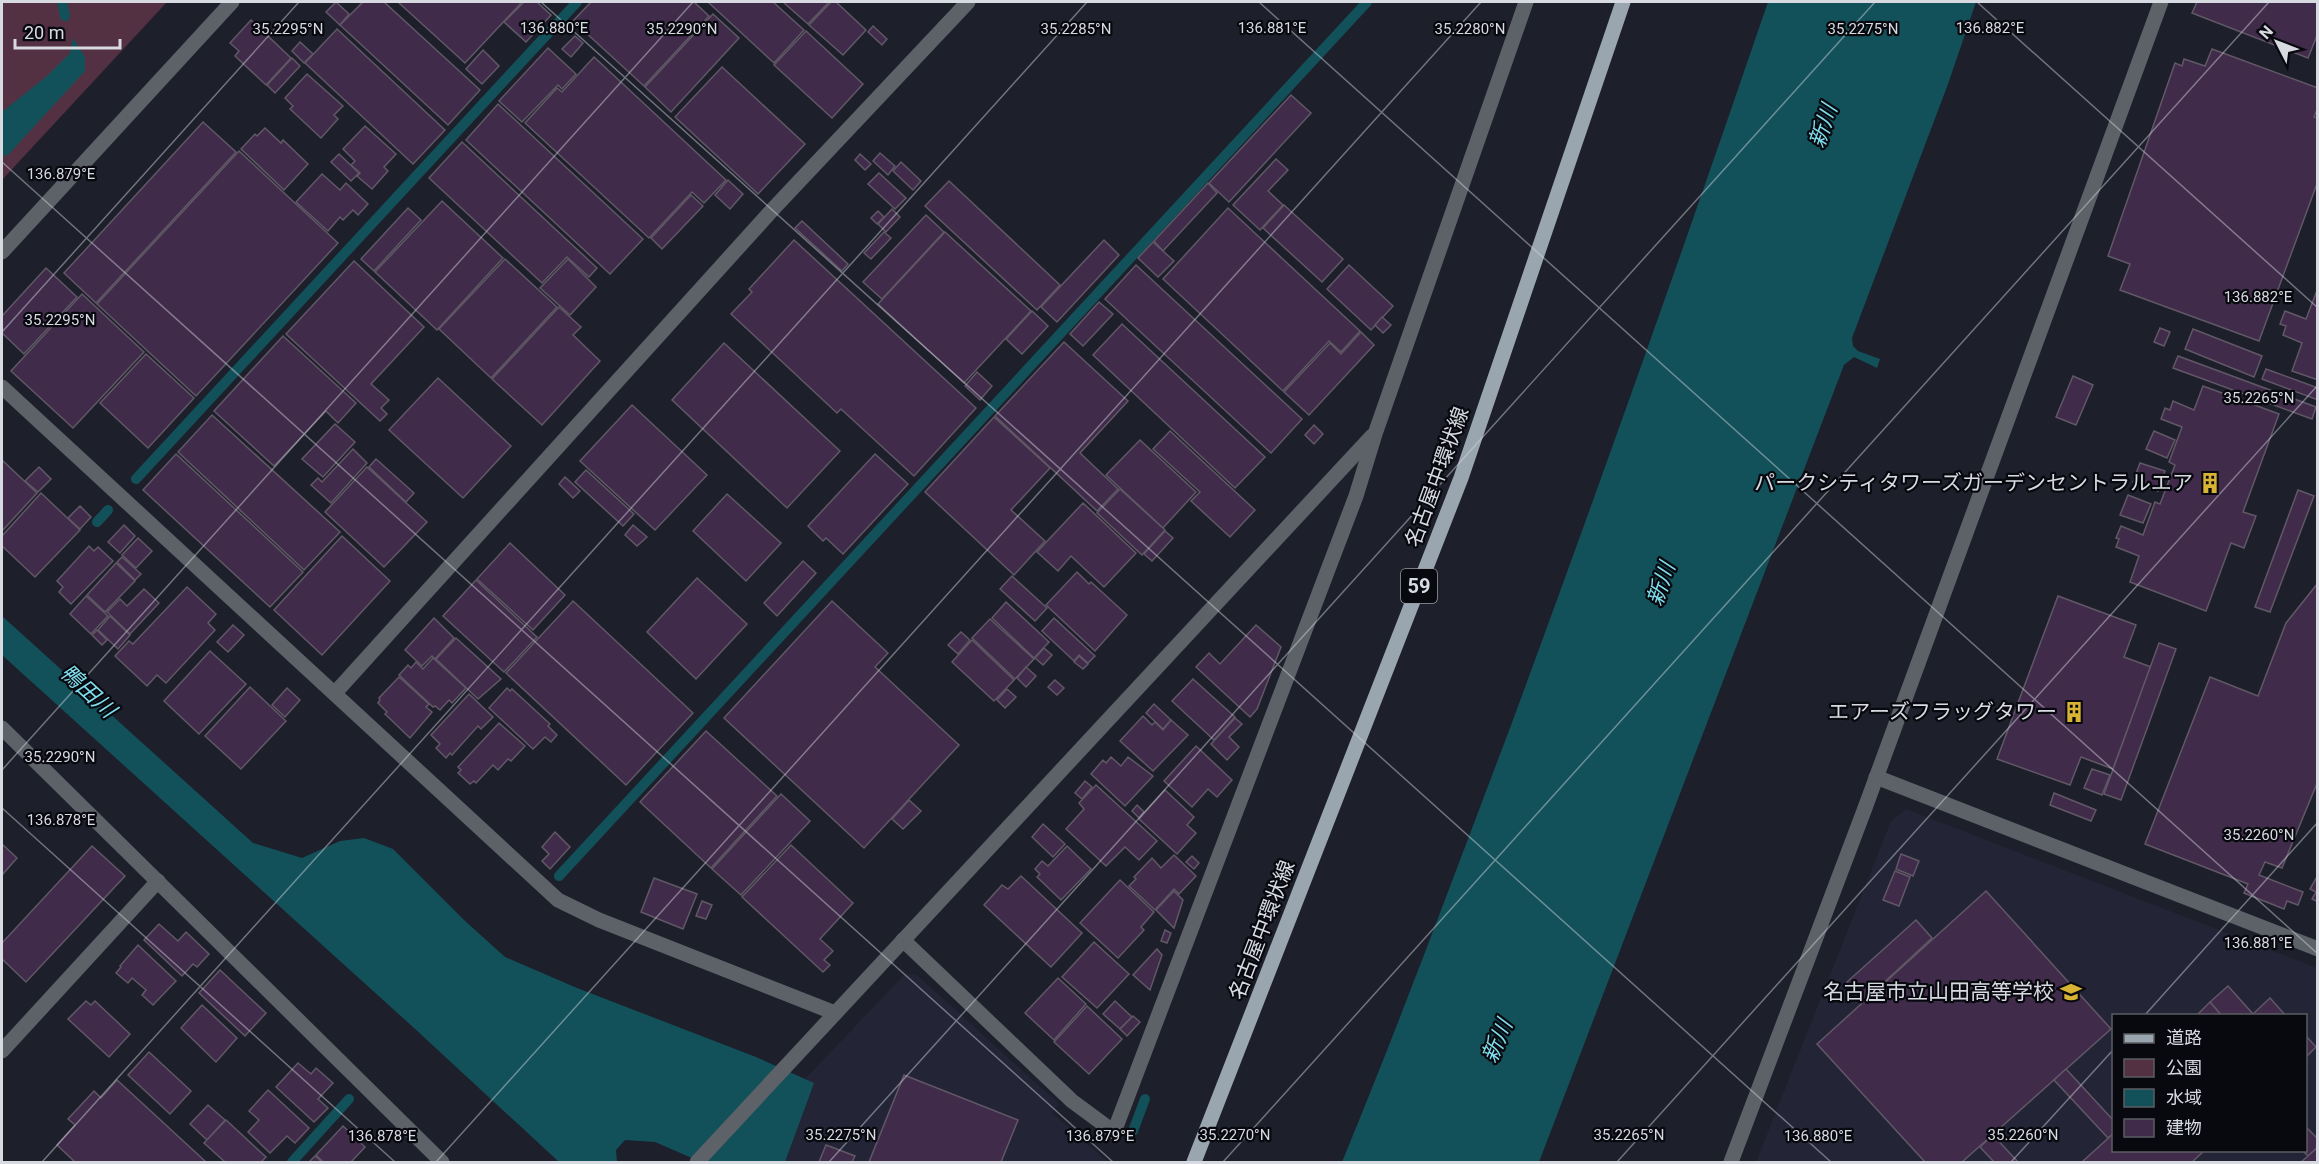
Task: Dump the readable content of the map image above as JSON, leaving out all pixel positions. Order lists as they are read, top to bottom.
{
  "streets": {
    "main road": ["名古屋中環状線", "59"]
  },
  "water": ["新川", "鴨田川"],
  "places": {
    "building": ["パークシティタワーズガーデンセントラルエア", "エアーズフラッグタワー"],
    "school or university": ["名古屋市立山田高等学校"]
  },
  "legend": [
    "道路",
    "公園",
    "水域",
    "建物"
  ],
  "scale_bar": "20 m",
  "north": "top left",
  "coordinates": [
    "136.880°E",
    "136.881°E",
    "136.882°E",
    "35.2295°N",
    "35.2290°N",
    "35.2285°N",
    "35.2280°N",
    "35.2275°N",
    "136.879°E",
    "35.2265°N",
    "136.878°E",
    "35.2260°N",
    "35.2270°N"
  ]
}
